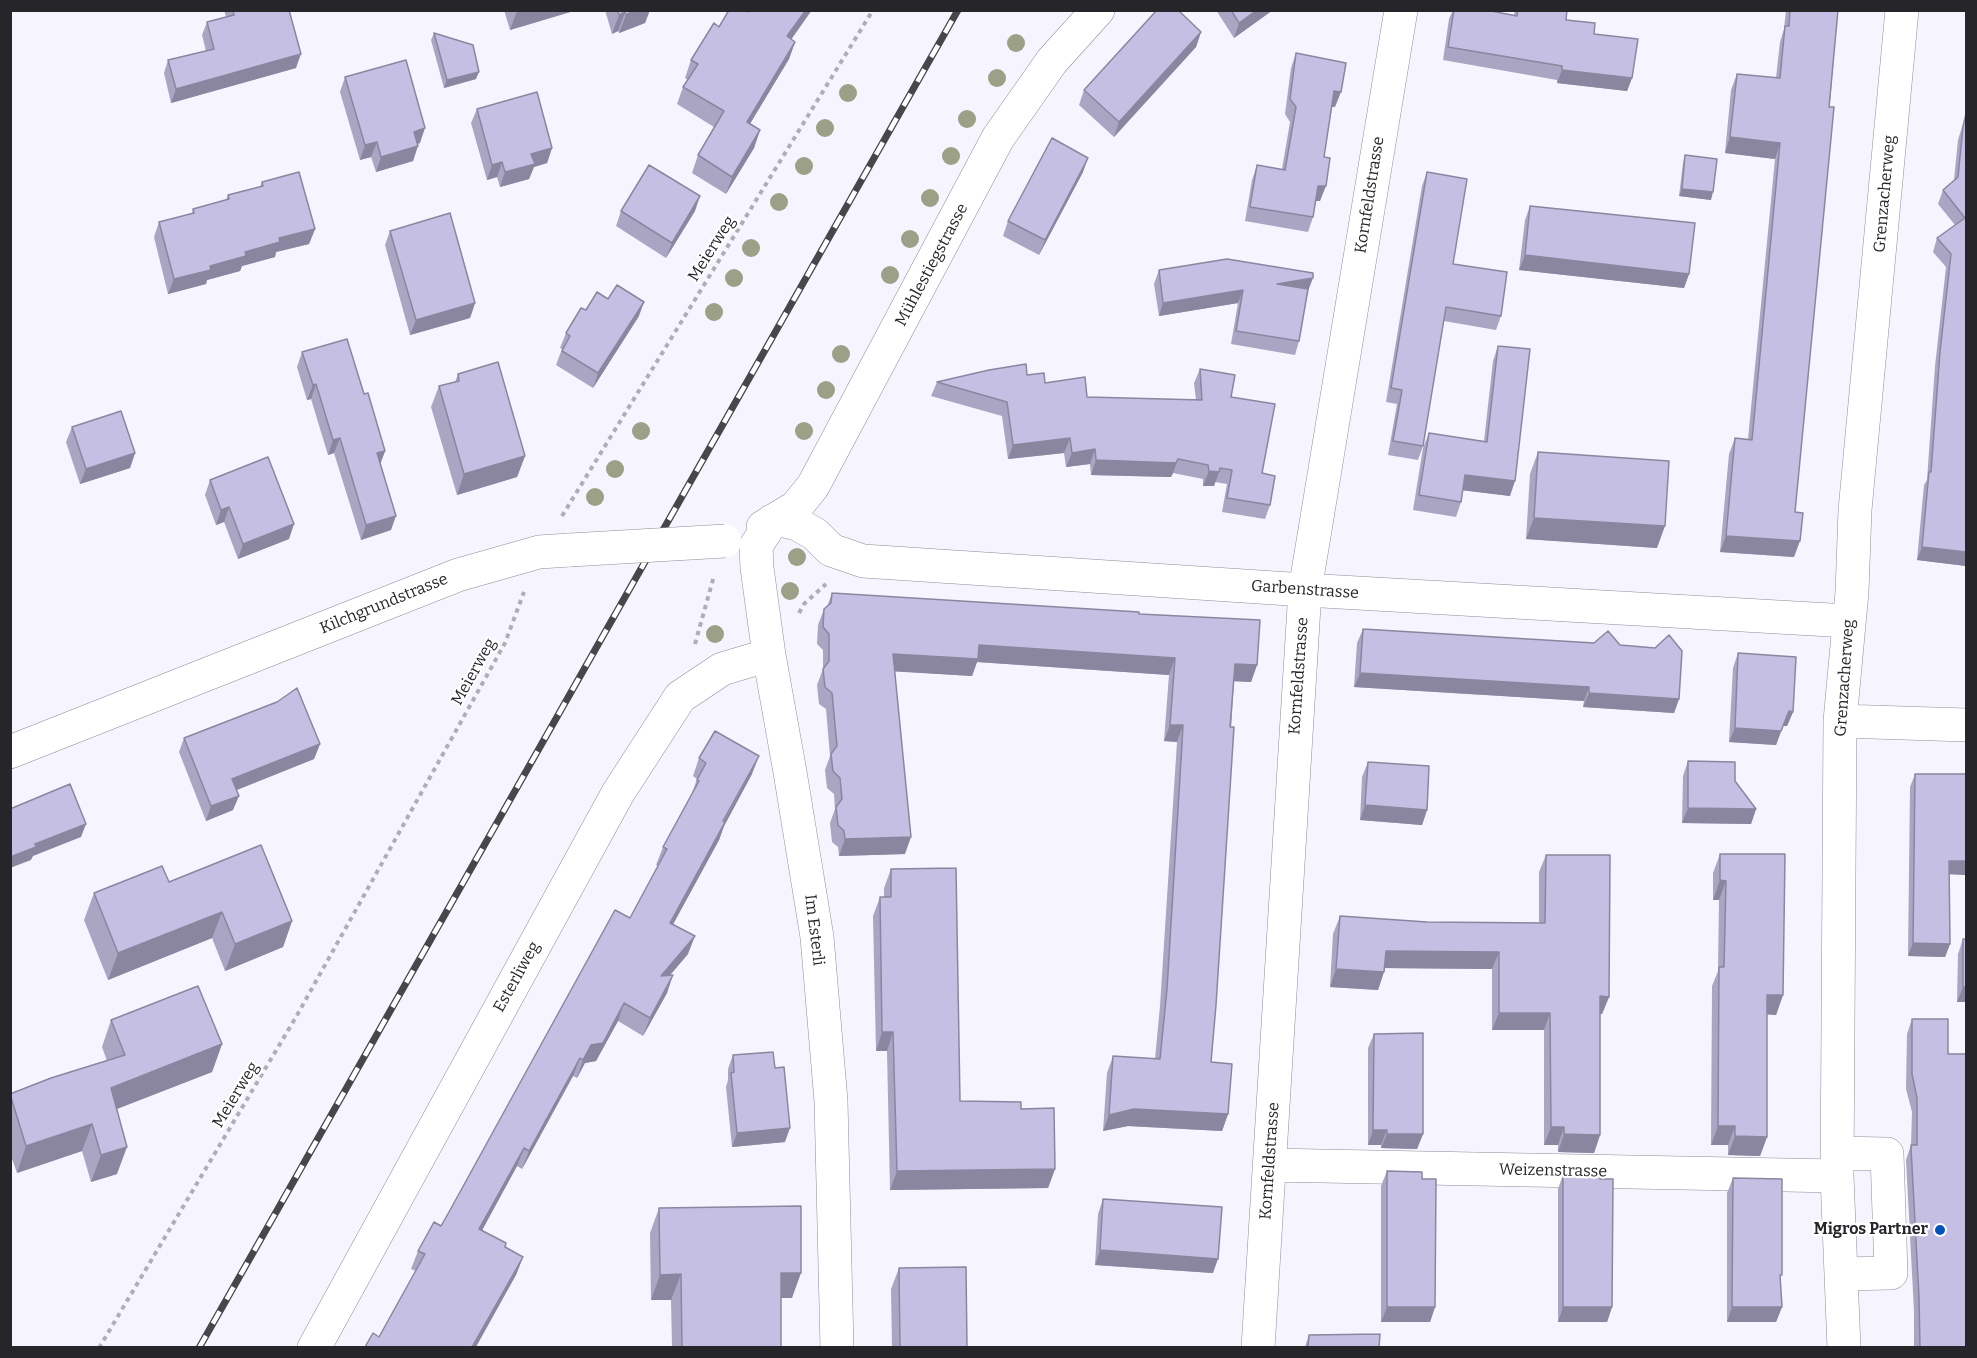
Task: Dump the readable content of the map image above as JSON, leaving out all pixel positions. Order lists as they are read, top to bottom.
{
  "streets": {
    "street": [
      "Grenzacherweg",
      "Kornfeldstrasse",
      "Mühlestiegstrasse",
      "Garbenstrasse",
      "Kilchgrundstrasse",
      "Im Esterli",
      "Esterliweg",
      "Weizenstrasse"
    ],
    "path": ["Meierweg"]
  },
  "crossings": [
    ["Grenzacherweg", "Garbenstrasse"],
    ["Grenzacherweg", "Weizenstrasse"],
    ["Kornfeldstrasse", "Garbenstrasse"],
    ["Kornfeldstrasse", "Weizenstrasse"],
    ["Meierweg", "Kilchgrundstrasse"],
    ["Mühlestiegstrasse", "Garbenstrasse"],
    ["Mühlestiegstrasse", "Kilchgrundstrasse"],
    ["Mühlestiegstrasse", "Im Esterli"],
    ["Garbenstrasse", "Kilchgrundstrasse"],
    ["Garbenstrasse", "Im Esterli"],
    ["Kilchgrundstrasse", "Im Esterli"],
    ["Im Esterli", "Esterliweg"]
  ],
  "places": ["Migros Partner"]
}
